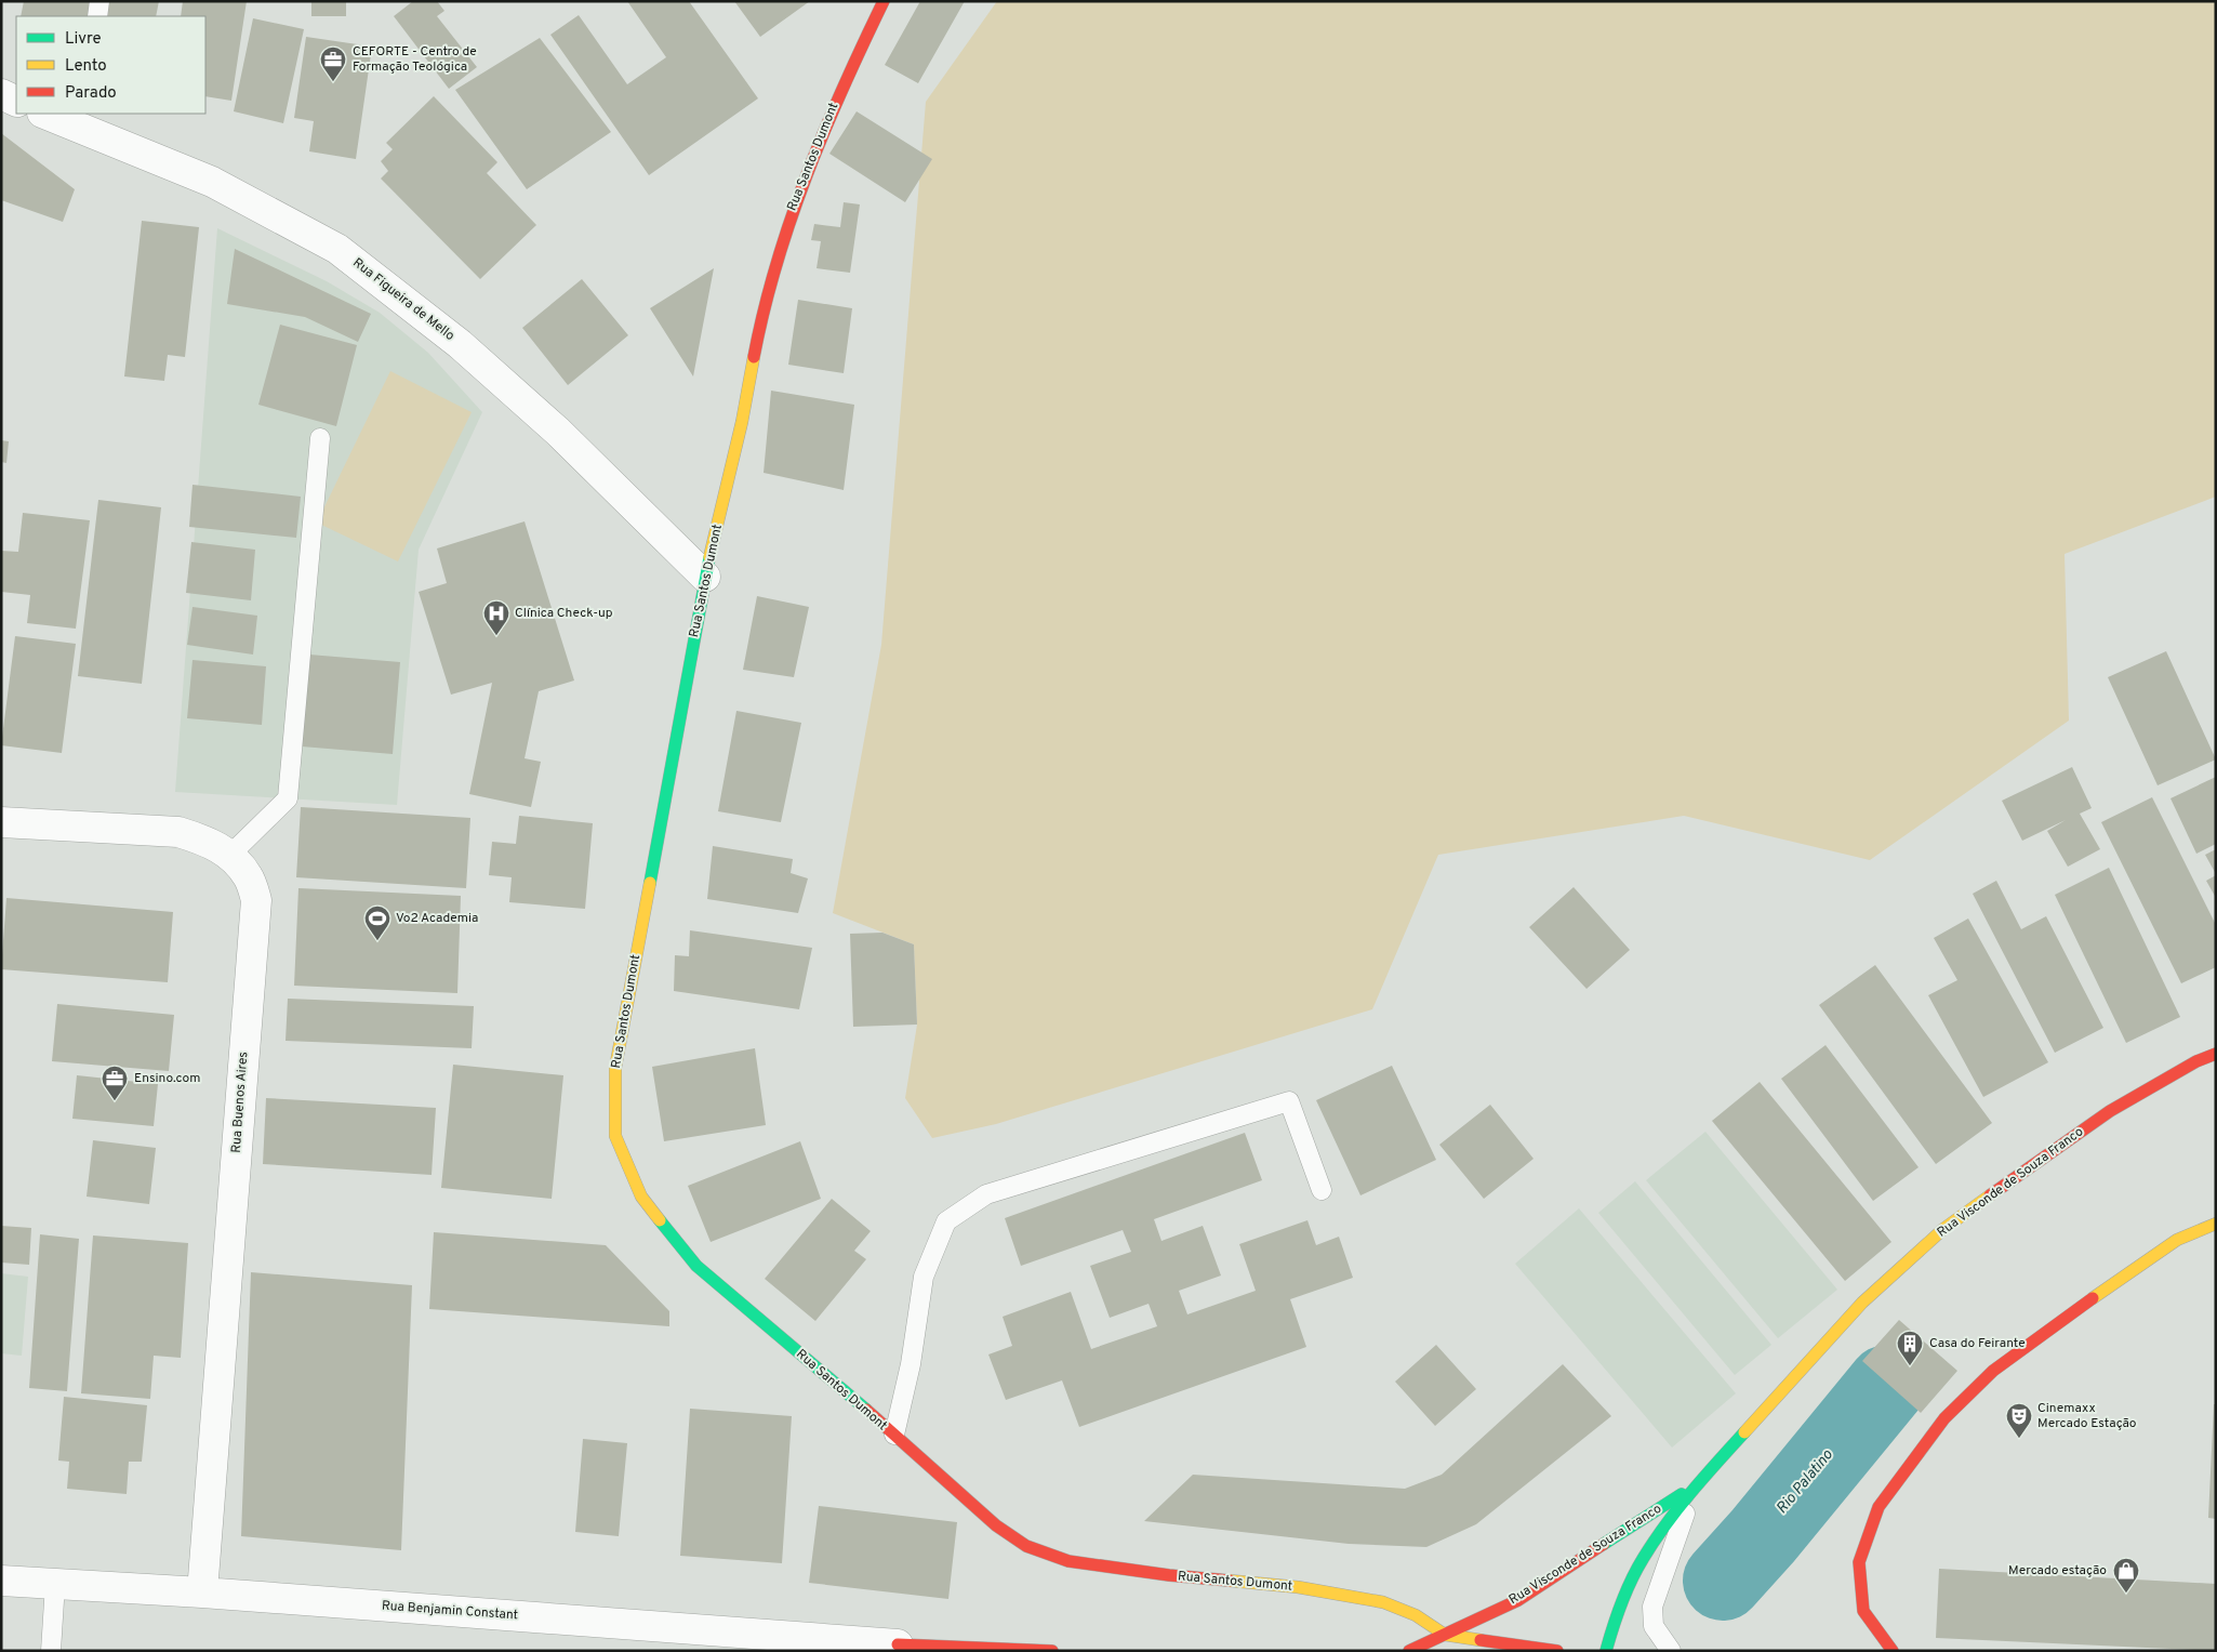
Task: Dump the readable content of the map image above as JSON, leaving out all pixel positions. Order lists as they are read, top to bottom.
{
  "streets": {
    "main road": ["Rua Santos Dumont", "Rua Visconde de Souza Franco"],
    "street": ["Rua Figueira de Mello", "Rua Buenos Aires", "Rua Benjamin Constant"]
  },
  "crossings": [
    ["Rua Santos Dumont", "Rua Figueira de Mello"],
    ["Rua Santos Dumont", "Rua Visconde de Souza Franco"],
    ["Rua Buenos Aires", "Rua Benjamin Constant"]
  ],
  "water": ["Rio Palatino"],
  "places": {
    "office": ["CEFORTE - Centro de Formação Teológica", "Ensino.com"],
    "hospital": ["Clínica Check-up"],
    "sports": ["Vo2 Academia"],
    "building": ["Casa do Feirante"],
    "theatre": ["Cinemaxx Mercado Estação"],
    "shop": ["Mercado estação"]
  },
  "legend": ["Livre", "Lento", "Parado"]
}
